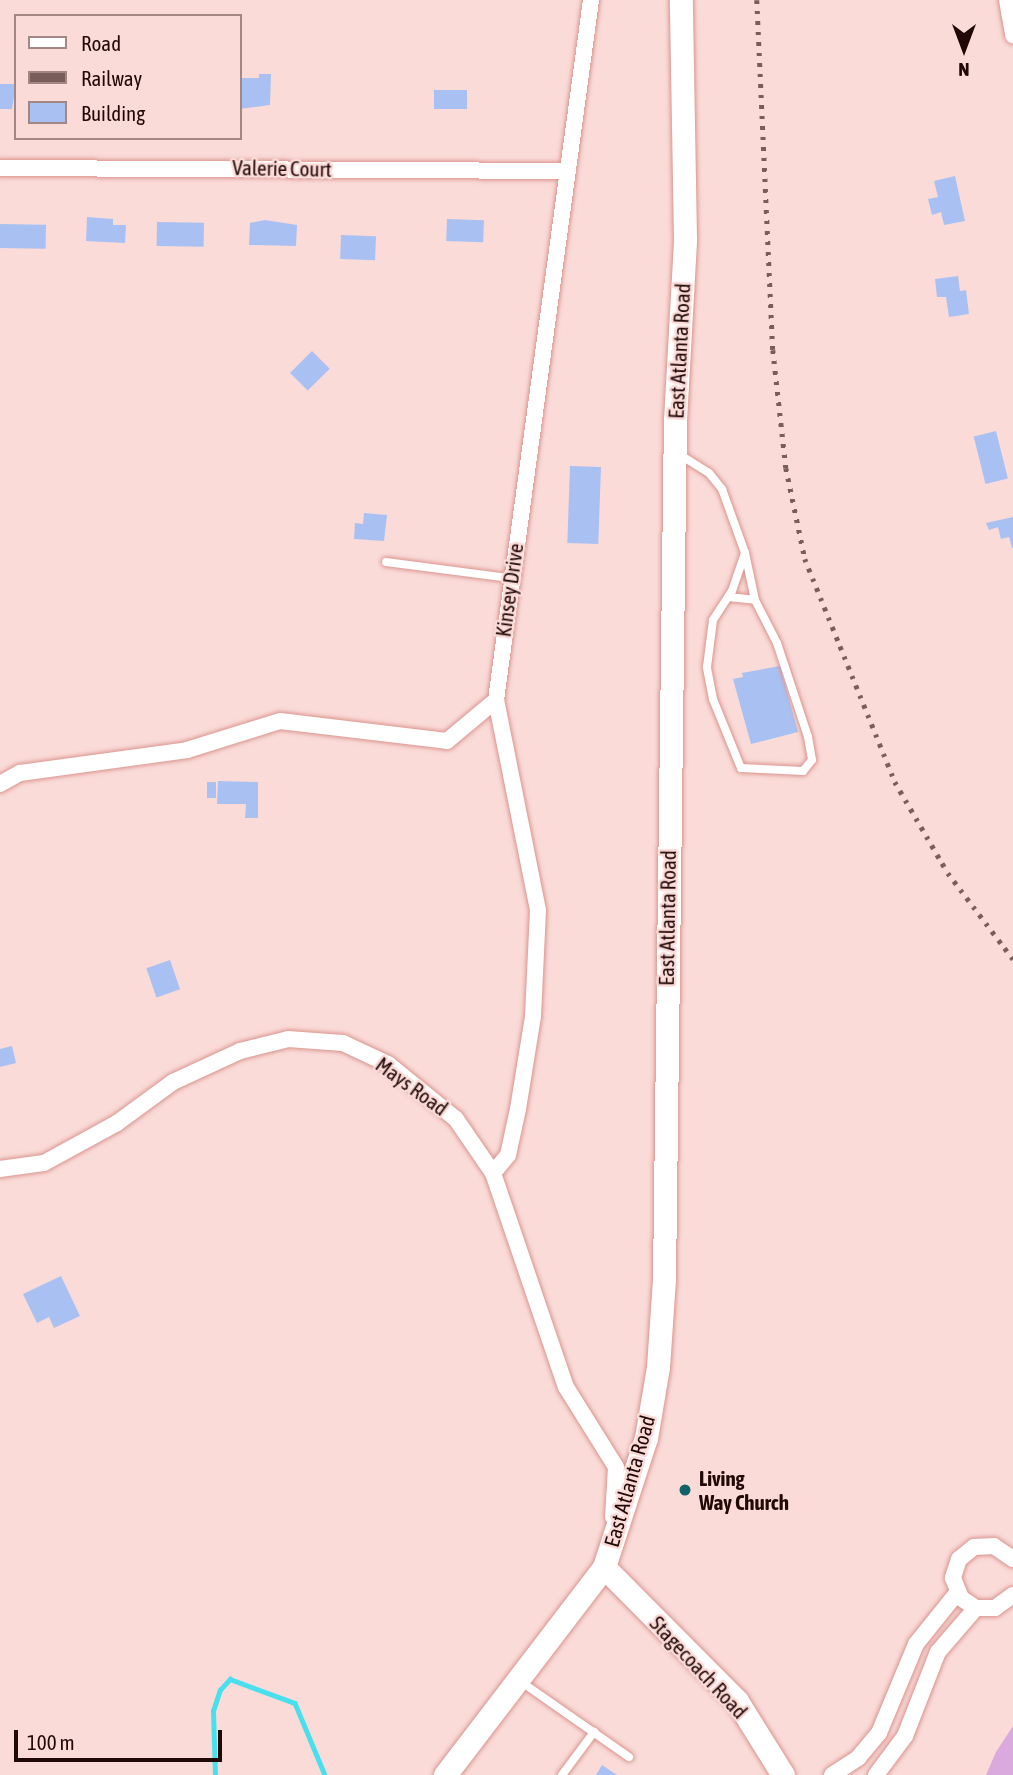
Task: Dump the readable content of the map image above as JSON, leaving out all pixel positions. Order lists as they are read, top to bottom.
{
  "streets": {
    "street": [
      "Valerie Court",
      "East Atlanta Road",
      "Kinsey Drive",
      "Mays Road",
      "Stagecoach Road"
    ]
  },
  "crossings": [
    ["Valerie Court", "Kinsey Drive"],
    ["East Atlanta Road", "Mays Road"],
    ["East Atlanta Road", "Stagecoach Road"],
    ["Kinsey Drive", "Mays Road"],
    ["Mays Road", "Stagecoach Road"]
  ],
  "places": ["Living Way Church"],
  "legend": ["Road", "Railway", "Building"],
  "scale_bar": "100 m",
  "north": "bottom"
}
